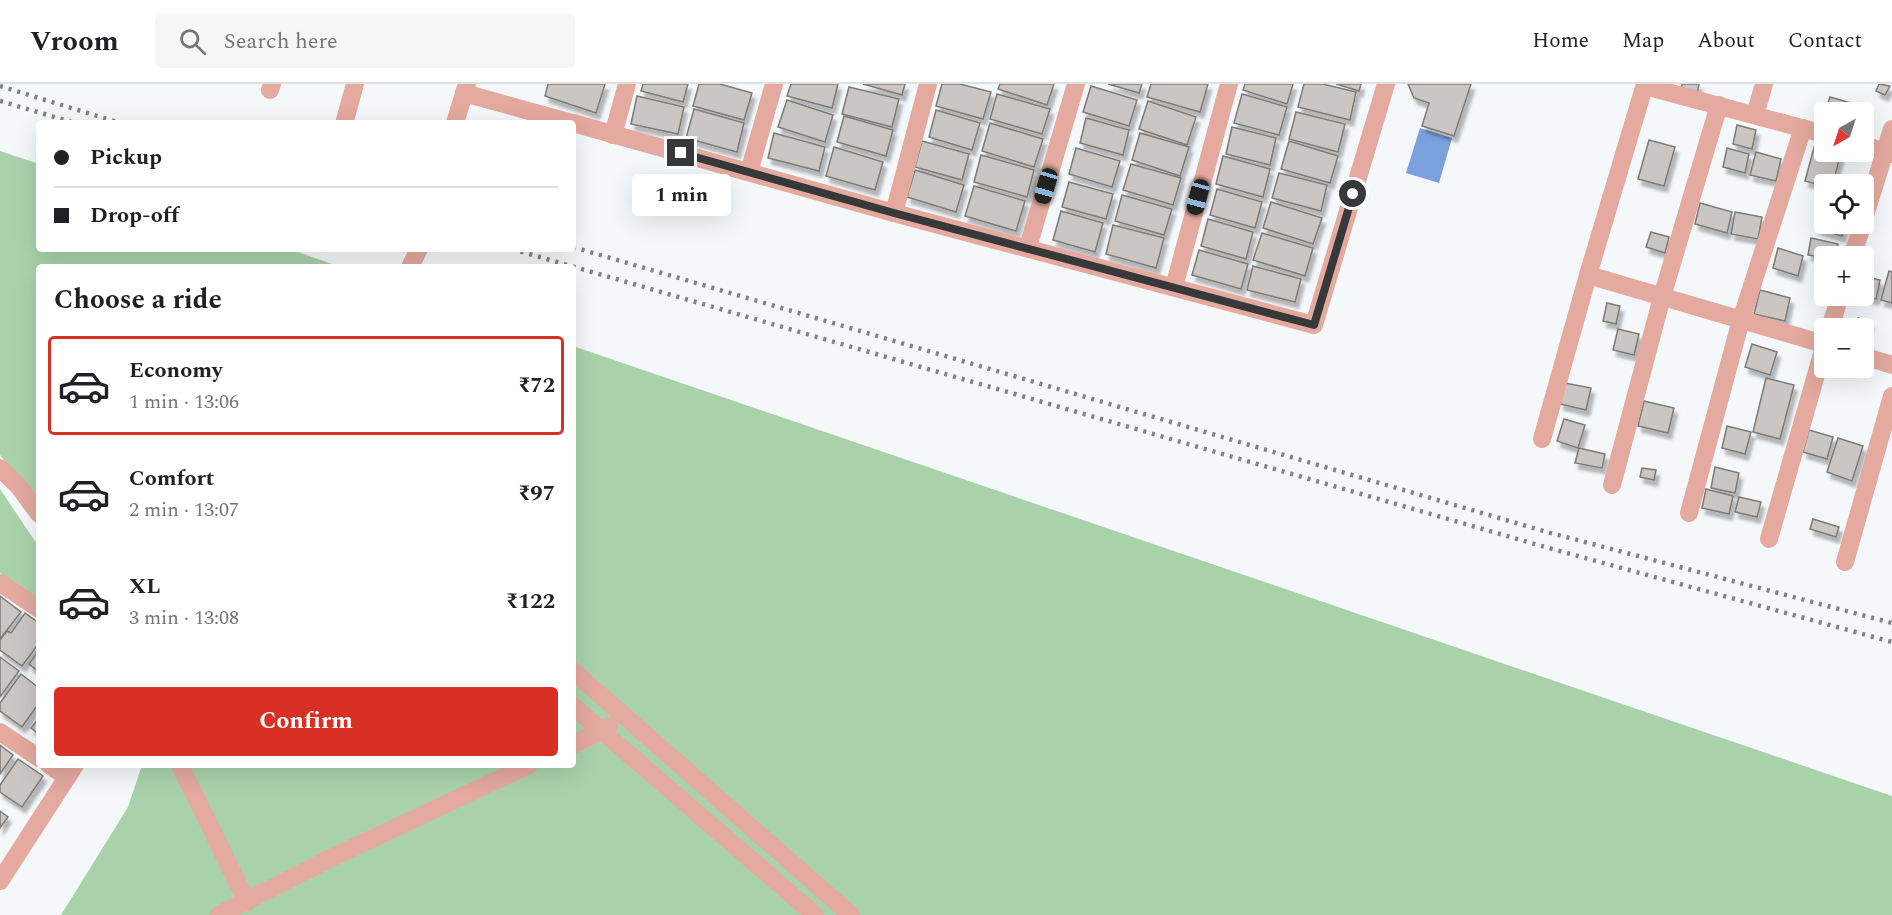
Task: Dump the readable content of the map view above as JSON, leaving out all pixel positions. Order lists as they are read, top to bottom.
{
  "north": "bottom left",
  "page": {
    "header": "Vroom",
    "search": "Search here",
    "nav": [
      "Home",
      "Map",
      "About",
      "Contact"
    ],
    "map_buttons": ["+", "−"],
    "banner": ["Pickup", "Drop-off"],
    "bubble": "1 min",
    "heading": "Choose a ride",
    "list": [
      {
        "name": "Economy",
        "note": "1 min · 13:06",
        "value": "₹72"
      },
      {
        "name": "Comfort",
        "note": "2 min · 13:07",
        "value": "₹97"
      },
      {
        "name": "XL",
        "note": "3 min · 13:08",
        "value": "₹122"
      }
    ],
    "buttons": "Confirm"
  }
}
